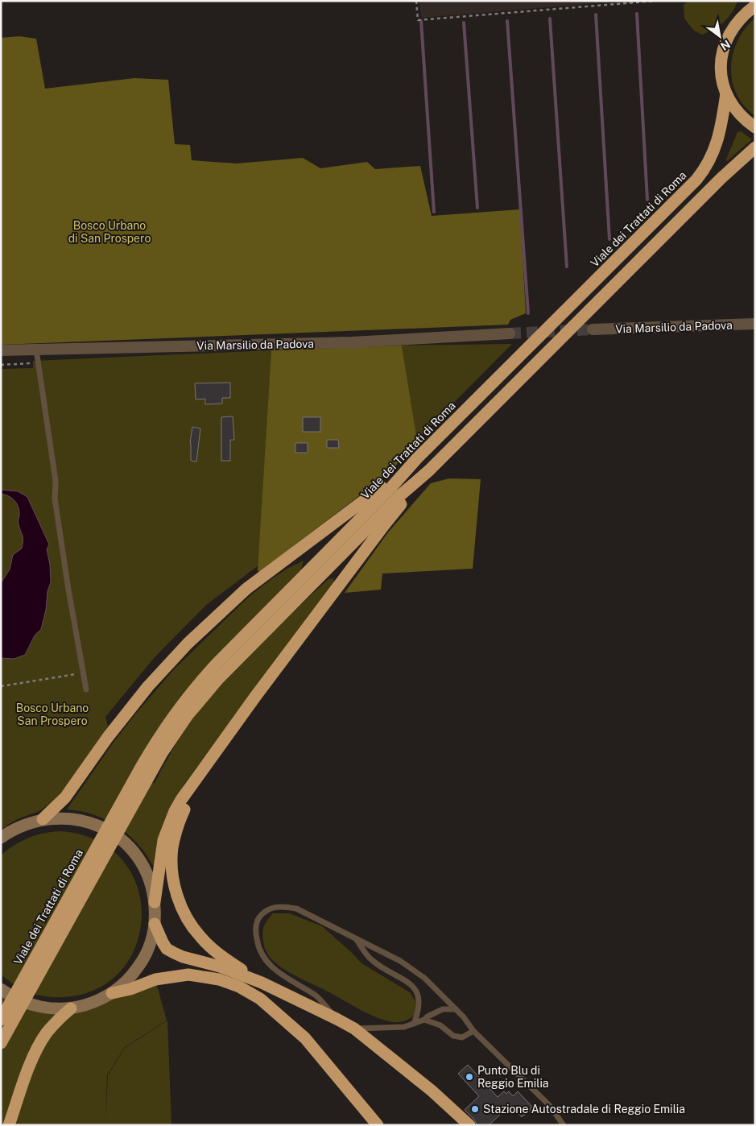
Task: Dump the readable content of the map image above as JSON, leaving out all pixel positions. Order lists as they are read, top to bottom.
{
  "streets": {
    "highway": ["Viale dei Trattati di Roma"],
    "street": ["Via Marsilio da Padova"]
  },
  "parks": ["Bosco Urbano di San Prospero", "Bosco Urbano San Prospero"],
  "places": ["Punto Blu di Reggio Emilia", "Stazione Autostradale di Reggio Emilia"],
  "north": "bottom right"
}
